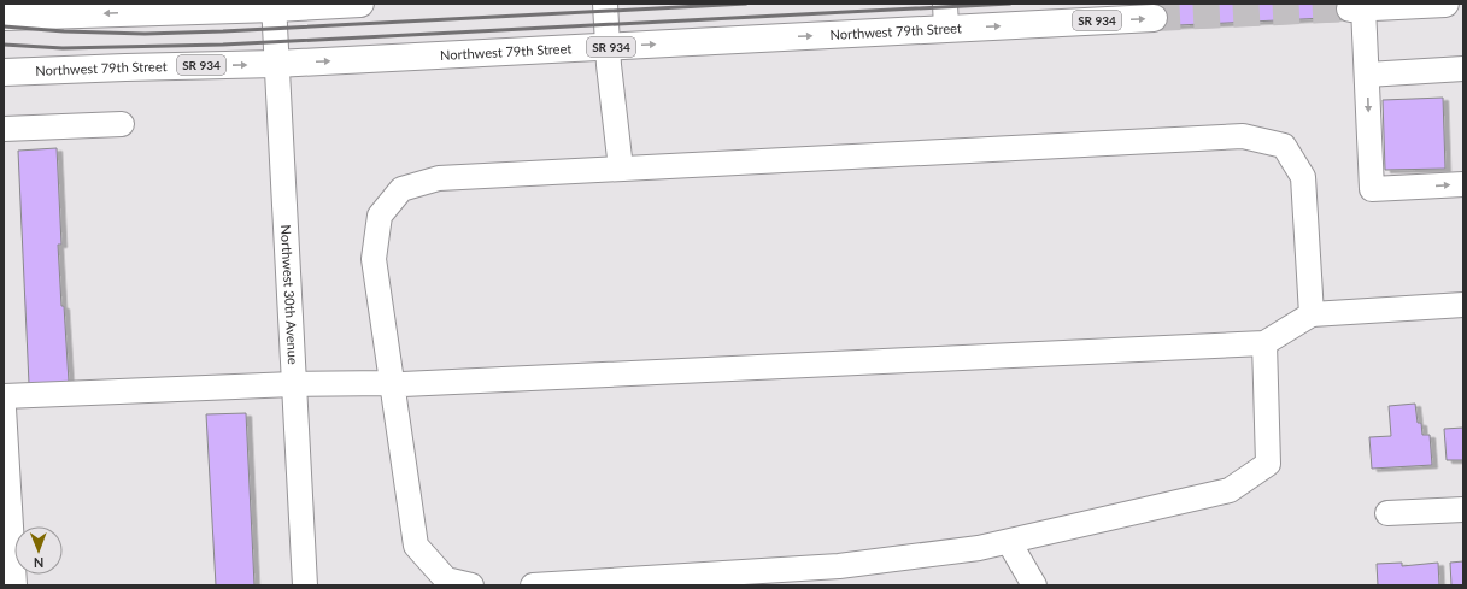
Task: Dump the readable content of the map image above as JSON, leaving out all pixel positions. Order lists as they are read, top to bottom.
{
  "streets": {
    "main road": ["SR 934", "Northwest 79th Street"],
    "street": ["Northwest 30th Avenue"]
  },
  "crossings": [
    ["Northwest 79th Street", "Northwest 30th Avenue"]
  ],
  "north": "bottom"
}
